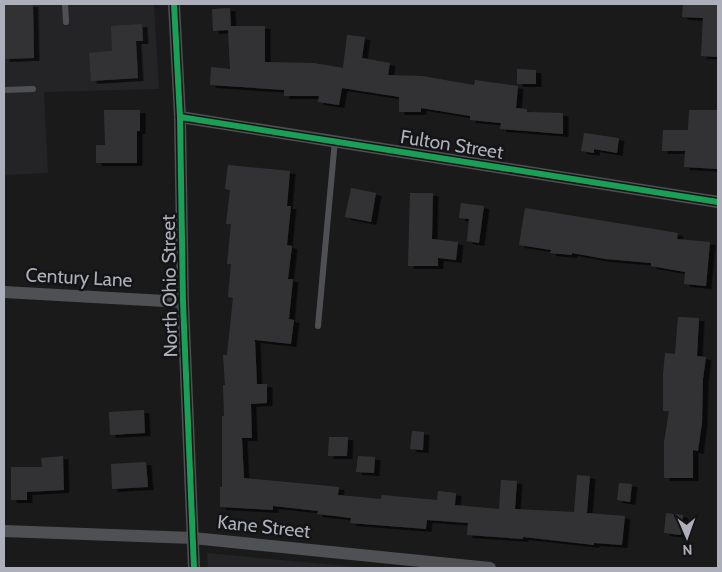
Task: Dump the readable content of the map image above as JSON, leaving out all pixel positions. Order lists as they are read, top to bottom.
{
  "streets": {
    "street": [
      "Fulton Street",
      "Century Lane",
      "North Ohio Street",
      "Kane Street"
    ]
  },
  "crossings": [
    ["Fulton Street", "North Ohio Street"],
    ["Century Lane", "North Ohio Street"],
    ["North Ohio Street", "Kane Street"]
  ],
  "north": "bottom"
}
